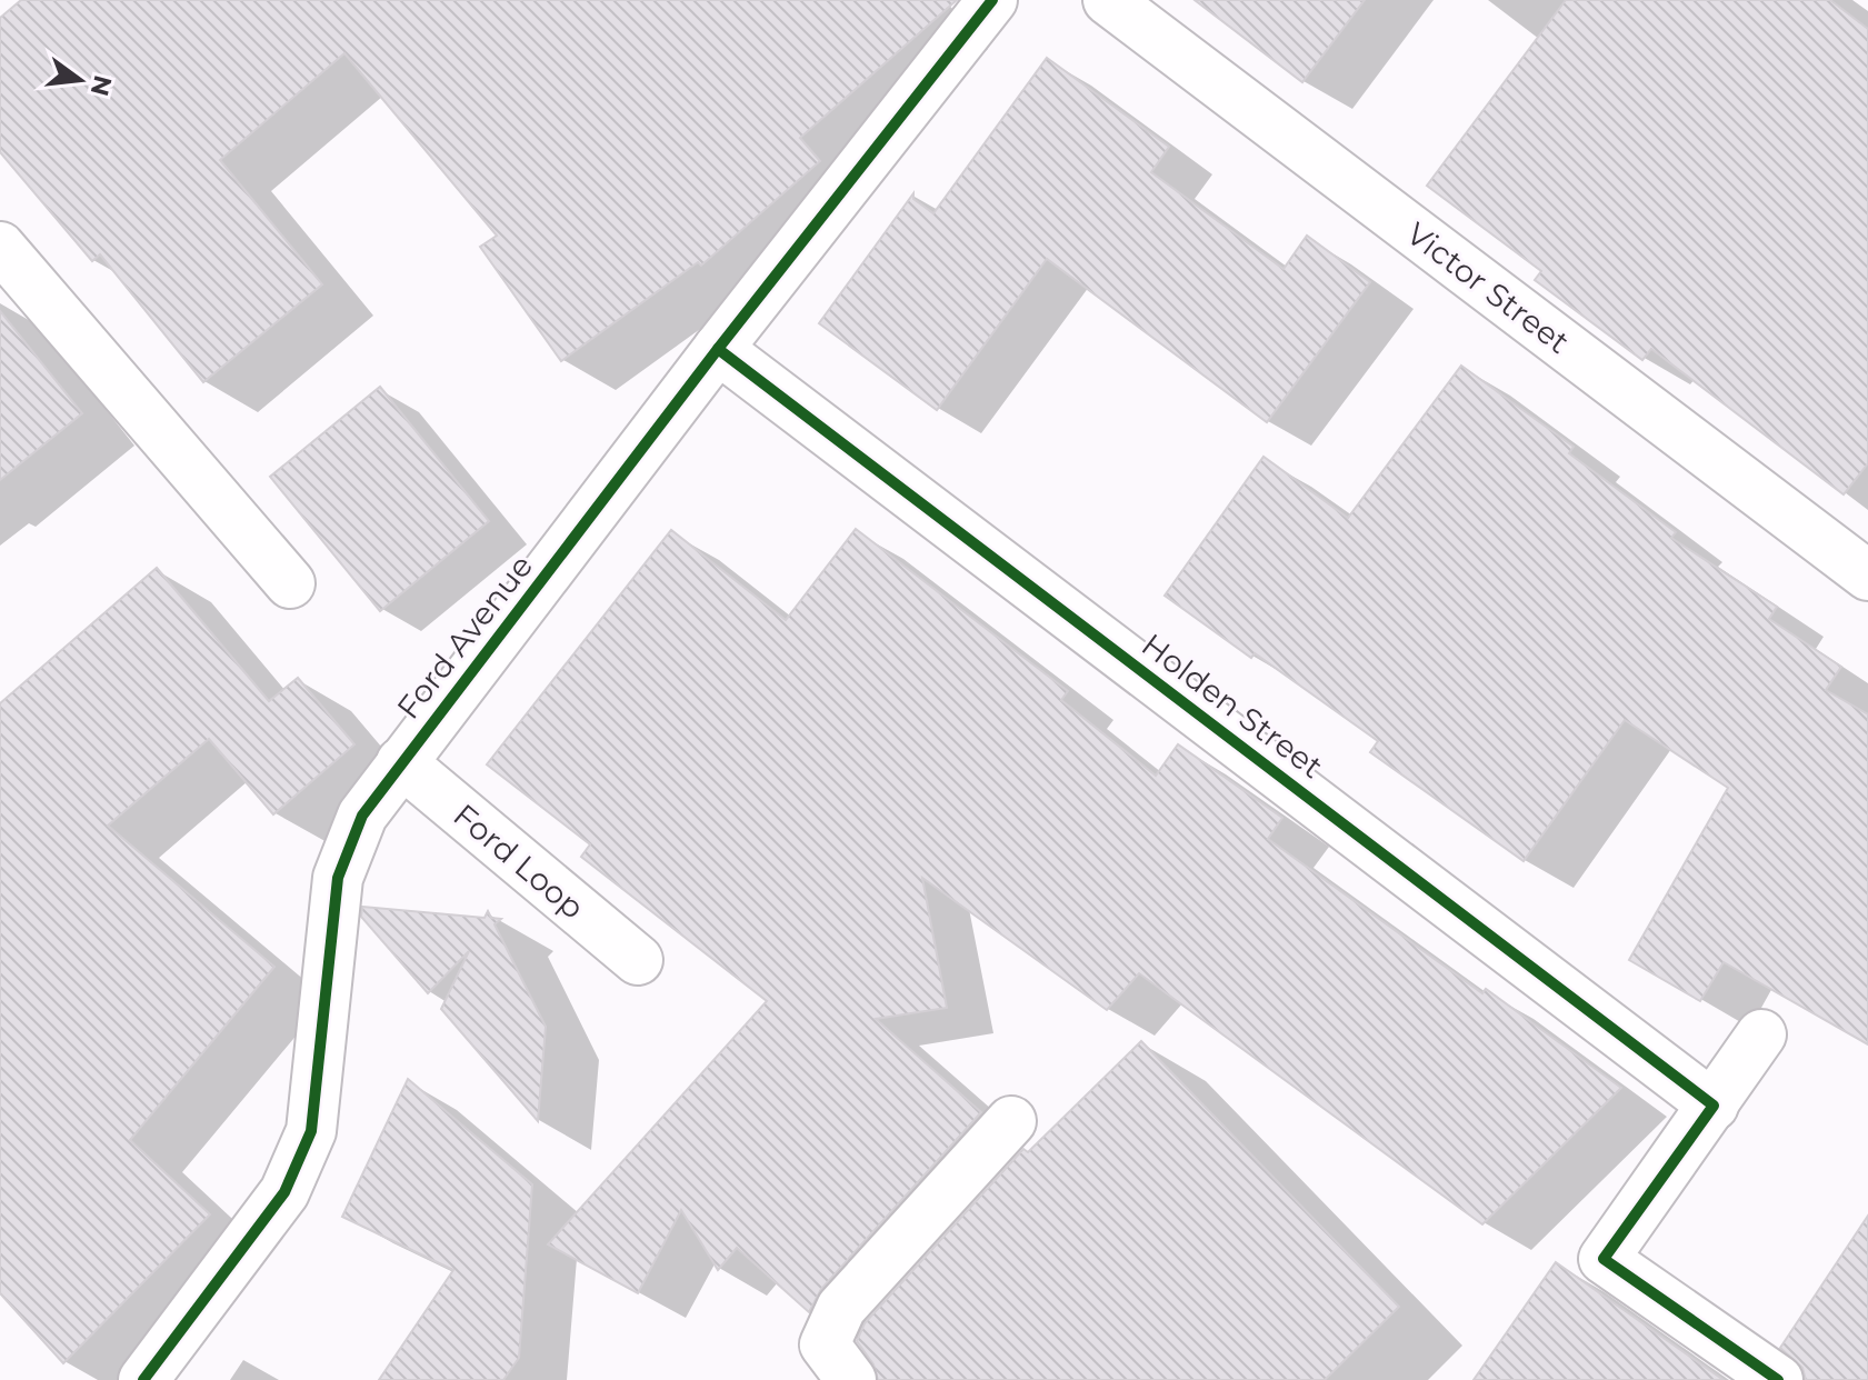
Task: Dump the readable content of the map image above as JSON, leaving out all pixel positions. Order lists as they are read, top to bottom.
{
  "streets": {
    "street": [
      "Victor Street",
      "Ford Avenue",
      "Holden Street",
      "Ford Loop"
    ]
  },
  "crossings": [
    ["Ford Avenue", "Holden Street"],
    ["Ford Avenue", "Ford Loop"]
  ],
  "north": "right"
}
